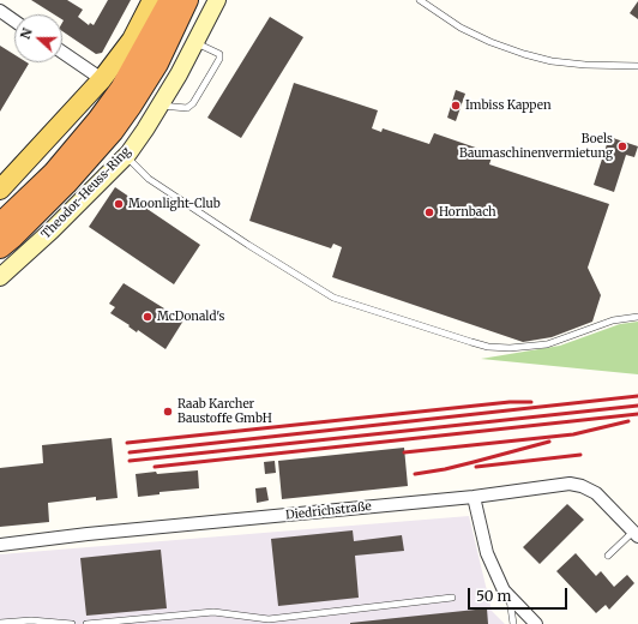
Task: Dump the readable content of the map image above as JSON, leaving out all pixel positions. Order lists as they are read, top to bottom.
{
  "streets": {
    "highway": ["Theodor-Heuss-Ring"],
    "street": ["Diedrichstraße"]
  },
  "places": [
    "Imbiss Kappen",
    "Boels Baumaschinenvermietung",
    "Moonlight-Club",
    "Hornbach",
    "McDonald's",
    "Raab Karcher Baustoffe GmbH"
  ],
  "scale_bar": "50 m",
  "north": "left"
}
